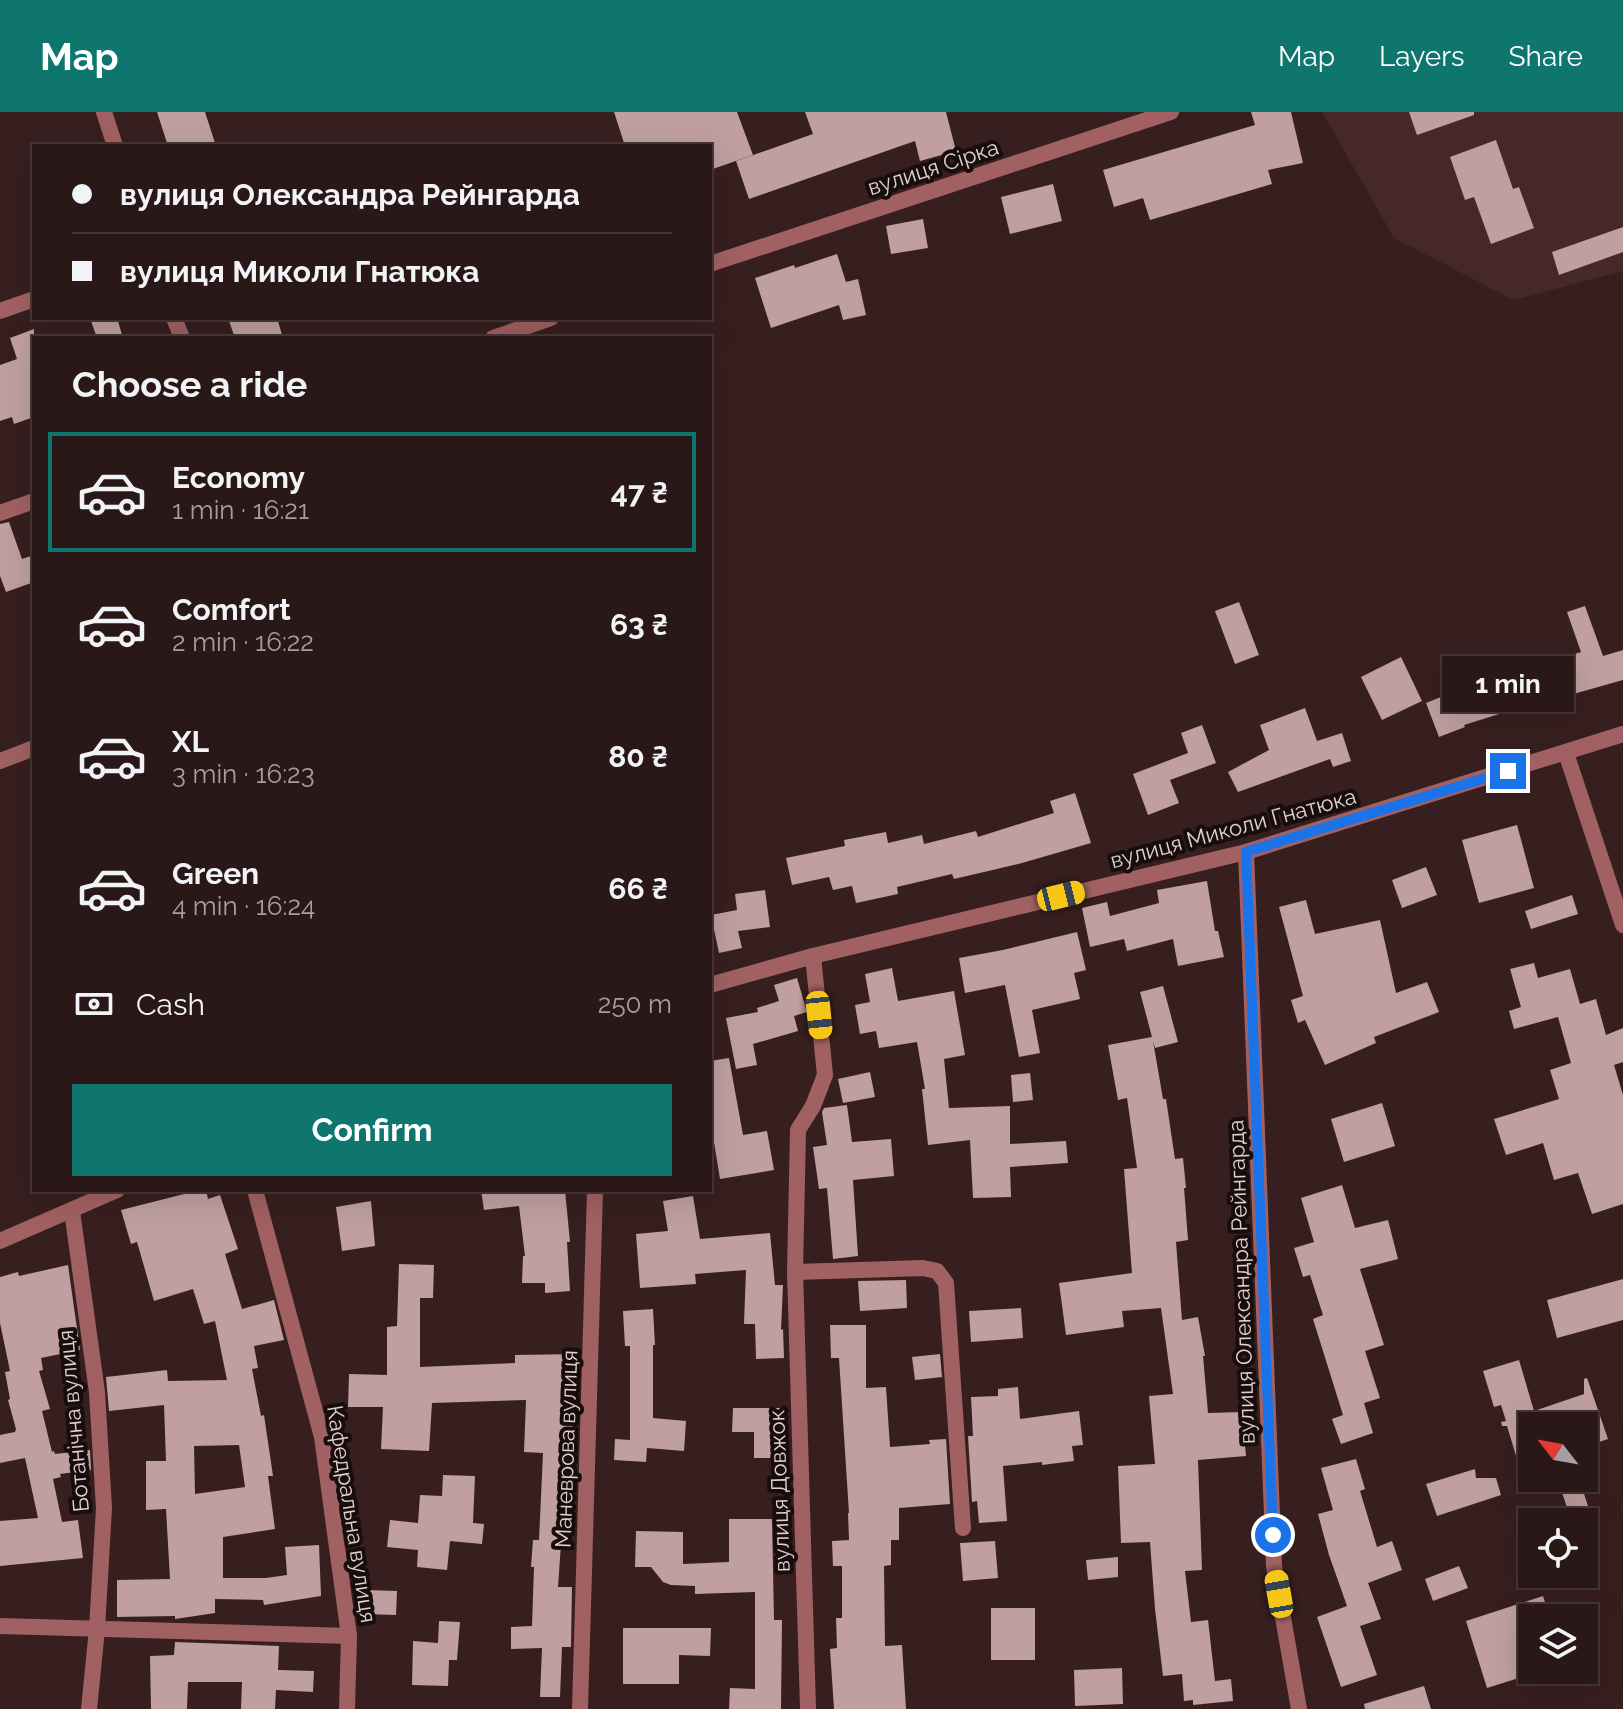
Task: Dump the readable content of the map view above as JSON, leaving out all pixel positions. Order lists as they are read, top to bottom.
{
  "streets": {
    "street": [
      "вулиця Сірка",
      "вулиця Миколи Гнатюка",
      "вулиця Олександра Рейнгарда",
      "Ботанічна вулиця",
      "Маневрова вулиця",
      "вулиця Довжок",
      "Кафедральна вулиця"
    ]
  },
  "crossings": [
    ["вулиця Миколи Гнатюка", "вулиця Олександра Рейнгарда"],
    ["вулиця Миколи Гнатюка", "вулиця Довжок"]
  ],
  "north": "top left",
  "page": {
    "header": "Map",
    "nav": ["Map", "Layers", "Share"],
    "banner": ["вулиця Олександра Рейнгарда", "вулиця Миколи Гнатюка"],
    "heading": "Choose a ride",
    "list": [
      {
        "name": "Economy",
        "note": "1 min · 16:21",
        "value": "47 ₴"
      },
      {
        "name": "Comfort",
        "note": "2 min · 16:22",
        "value": "63 ₴"
      },
      {
        "name": "XL",
        "note": "3 min · 16:23",
        "value": "80 ₴"
      },
      {
        "name": "Green",
        "note": "4 min · 16:24",
        "value": "66 ₴"
      }
    ],
    "bubble": "1 min",
    "pay": ["Cash", "250 m"],
    "buttons": "Confirm"
  }
}
